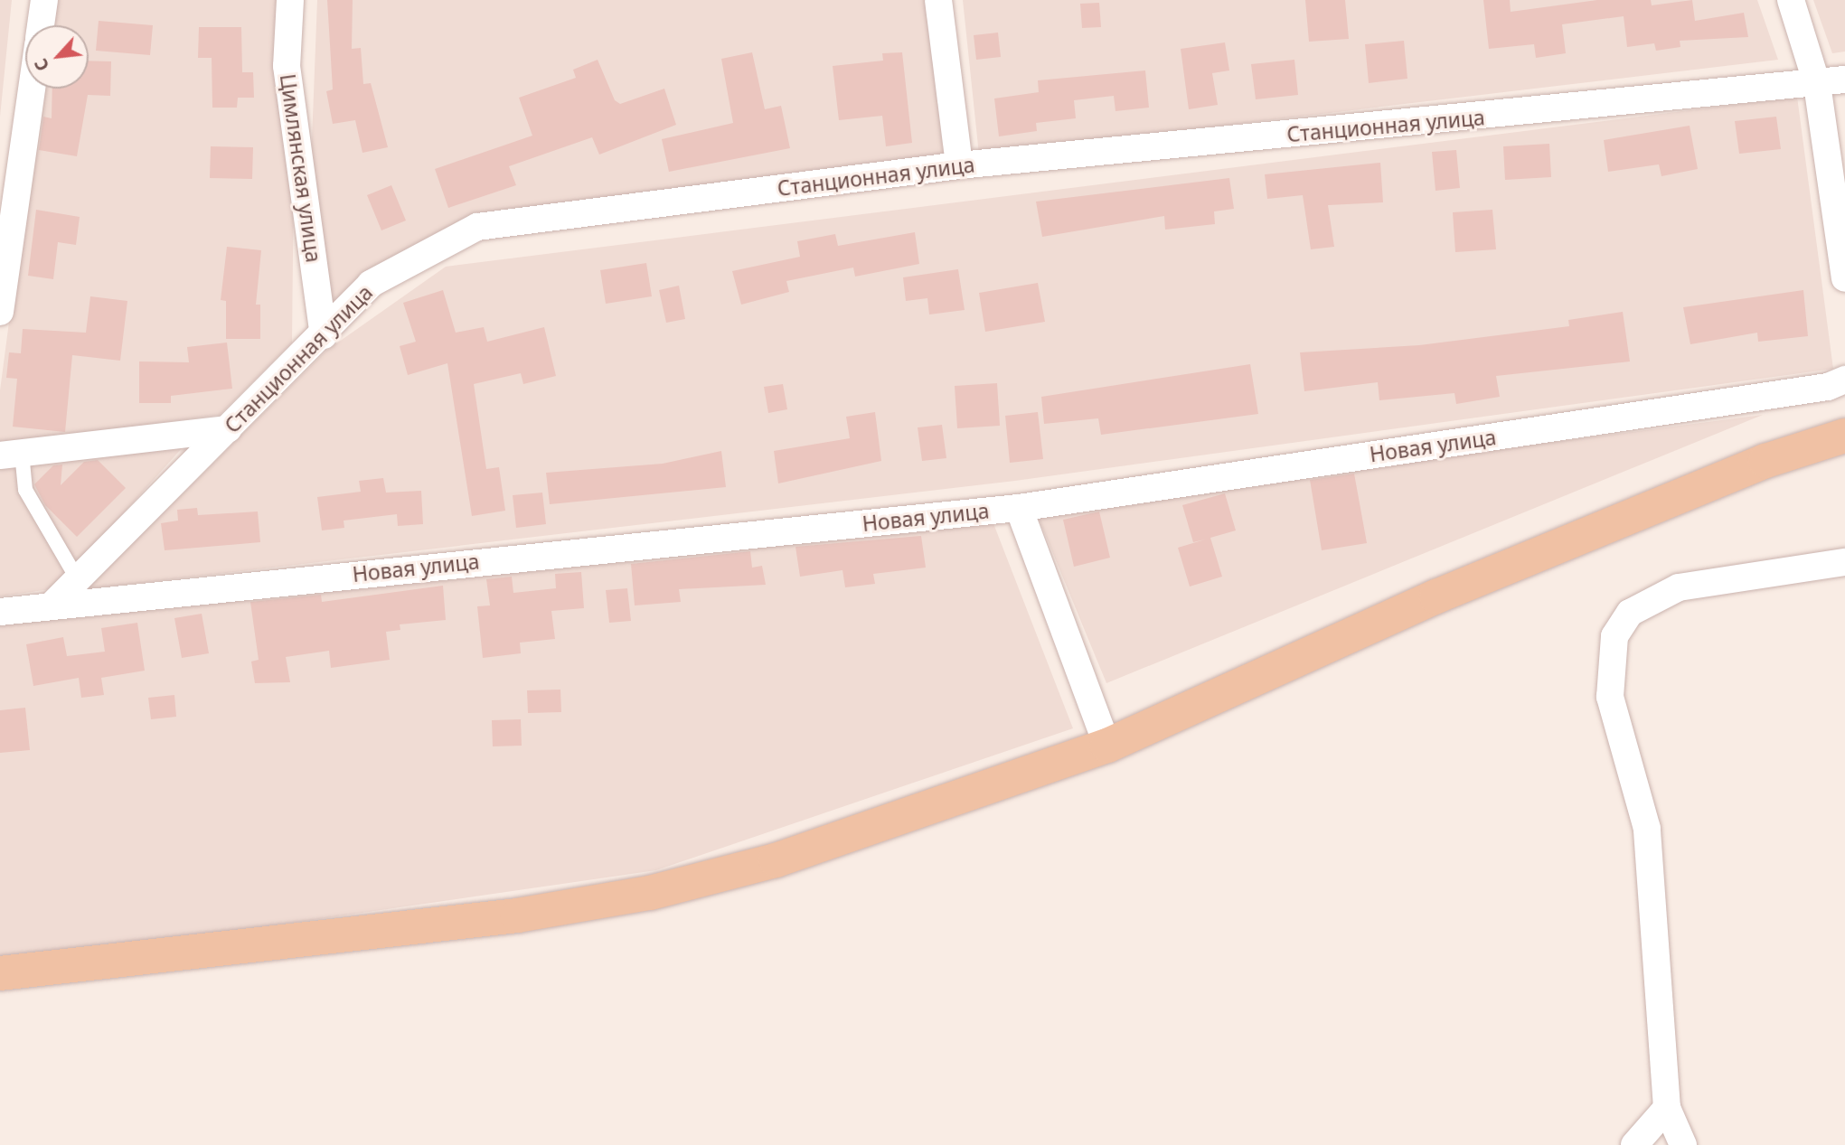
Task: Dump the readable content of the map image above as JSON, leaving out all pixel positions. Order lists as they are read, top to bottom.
{
  "streets": {
    "street": ["Станционная улица", "Цимлянская улица", "Новая улица"]
  },
  "crossings": [
    ["Станционная улица", "Цимлянская улица"],
    ["Станционная улица", "Новая улица"]
  ],
  "north": "bottom left"
}
